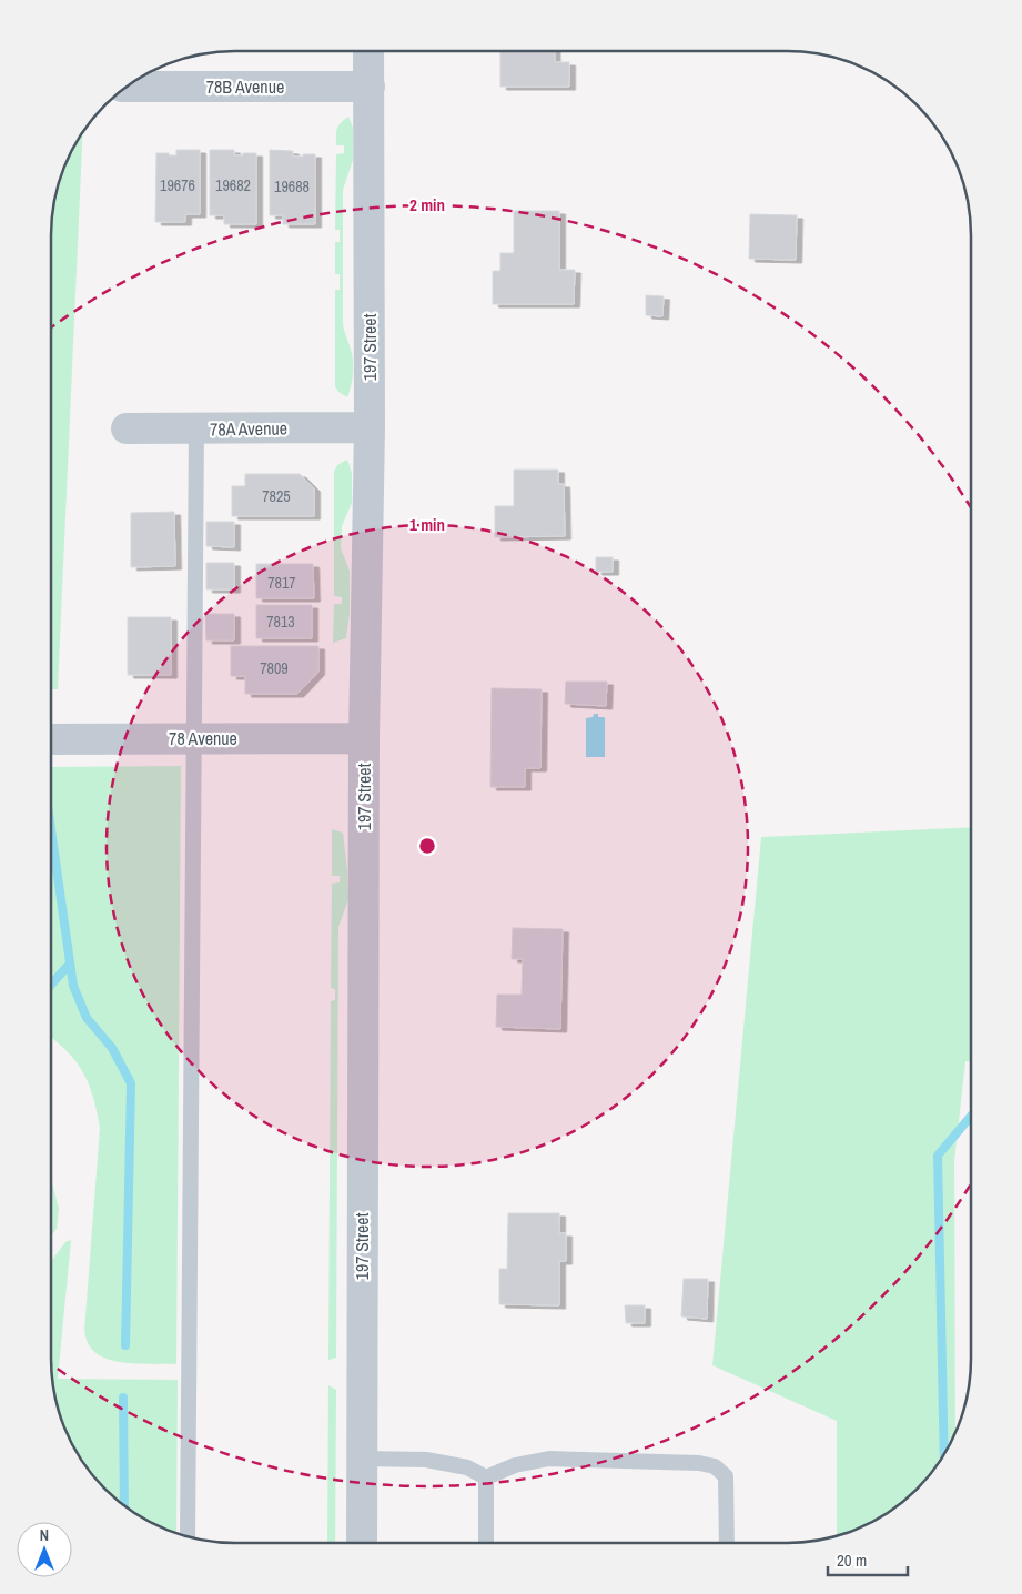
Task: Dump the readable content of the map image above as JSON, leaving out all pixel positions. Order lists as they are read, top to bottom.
{
  "streets": {
    "street": [
      "78B Avenue",
      "197 Street",
      "78A Avenue",
      "78 Avenue"
    ]
  },
  "crossings": [
    ["78B Avenue", "197 Street"],
    ["197 Street", "78A Avenue"],
    ["197 Street", "78 Avenue"]
  ],
  "house_numbers": [
    "19676",
    "19682",
    "19688",
    "7825",
    "7817",
    "7813",
    "7809"
  ],
  "scale_bar": "20 m",
  "north": "top",
  "rings": ["2 min", "1 min"]
}
